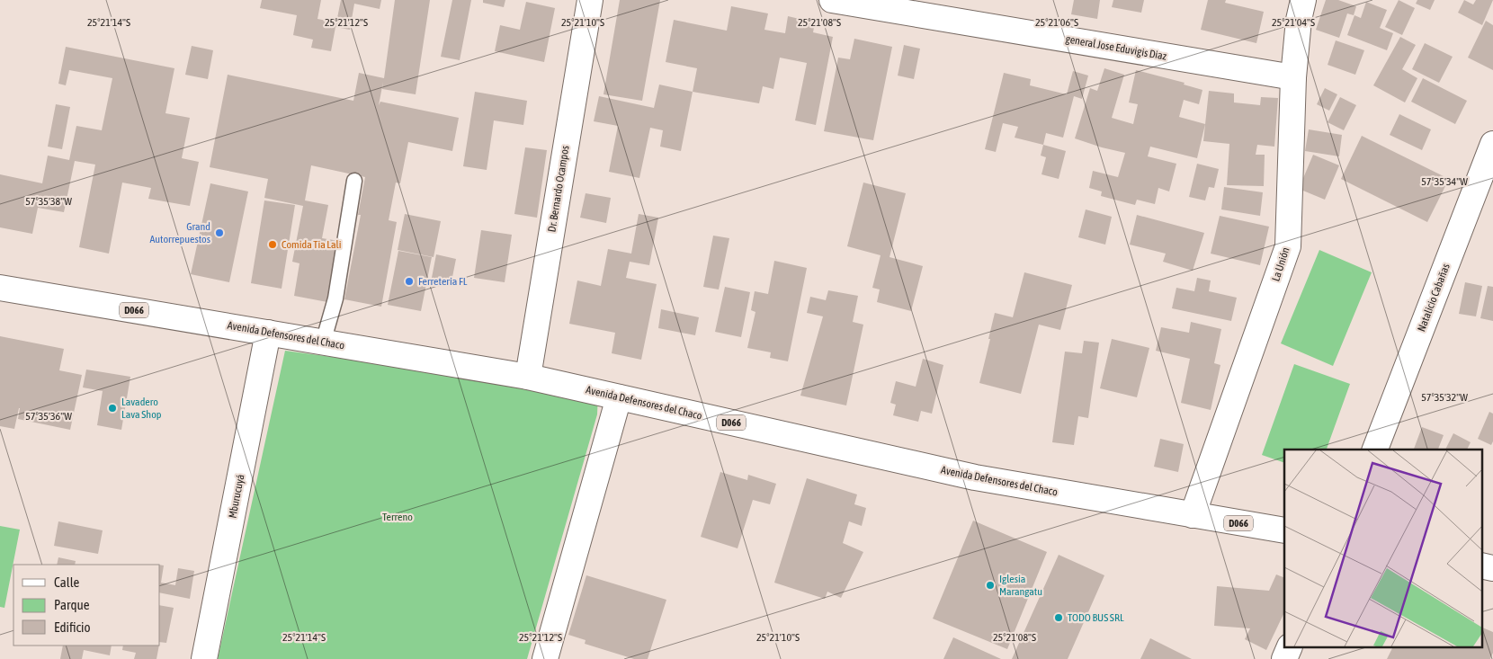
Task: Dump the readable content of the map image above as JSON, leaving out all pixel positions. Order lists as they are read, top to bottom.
{
  "streets": {
    "street": [
      "general Jose Eduvigis Diaz",
      "Dr. Bernardo Ocampos",
      "La Unión",
      "Natalicio Cabañas",
      "D066",
      "Avenida Defensores del Chaco",
      "Mburucuyá"
    ]
  },
  "crossings": [
    ["general Jose Eduvigis Diaz", "La Unión"],
    ["Dr. Bernardo Ocampos", "Avenida Defensores del Chaco"],
    ["La Unión", "Avenida Defensores del Chaco"],
    ["Avenida Defensores del Chaco", "Mburucuyá"]
  ],
  "parks": ["Terreno"],
  "places": [
    "Grand Autorrepuestos",
    "Comida Tia Lali",
    "Ferretería FL",
    "Lavadero Lava Shop",
    "Iglesia Marangatu",
    "TODO BUS SRL"
  ],
  "legend": ["Calle", "Parque", "Edificio"],
  "coordinates": [
    "25°21'14\"S",
    "25°21'12\"S",
    "25°21'10\"S",
    "25°21'08\"S",
    "25°21'06\"S",
    "25°21'04\"S",
    "57°35'34\"W",
    "57°35'38\"W",
    "57°35'32\"W",
    "57°35'36\"W"
  ]
}
